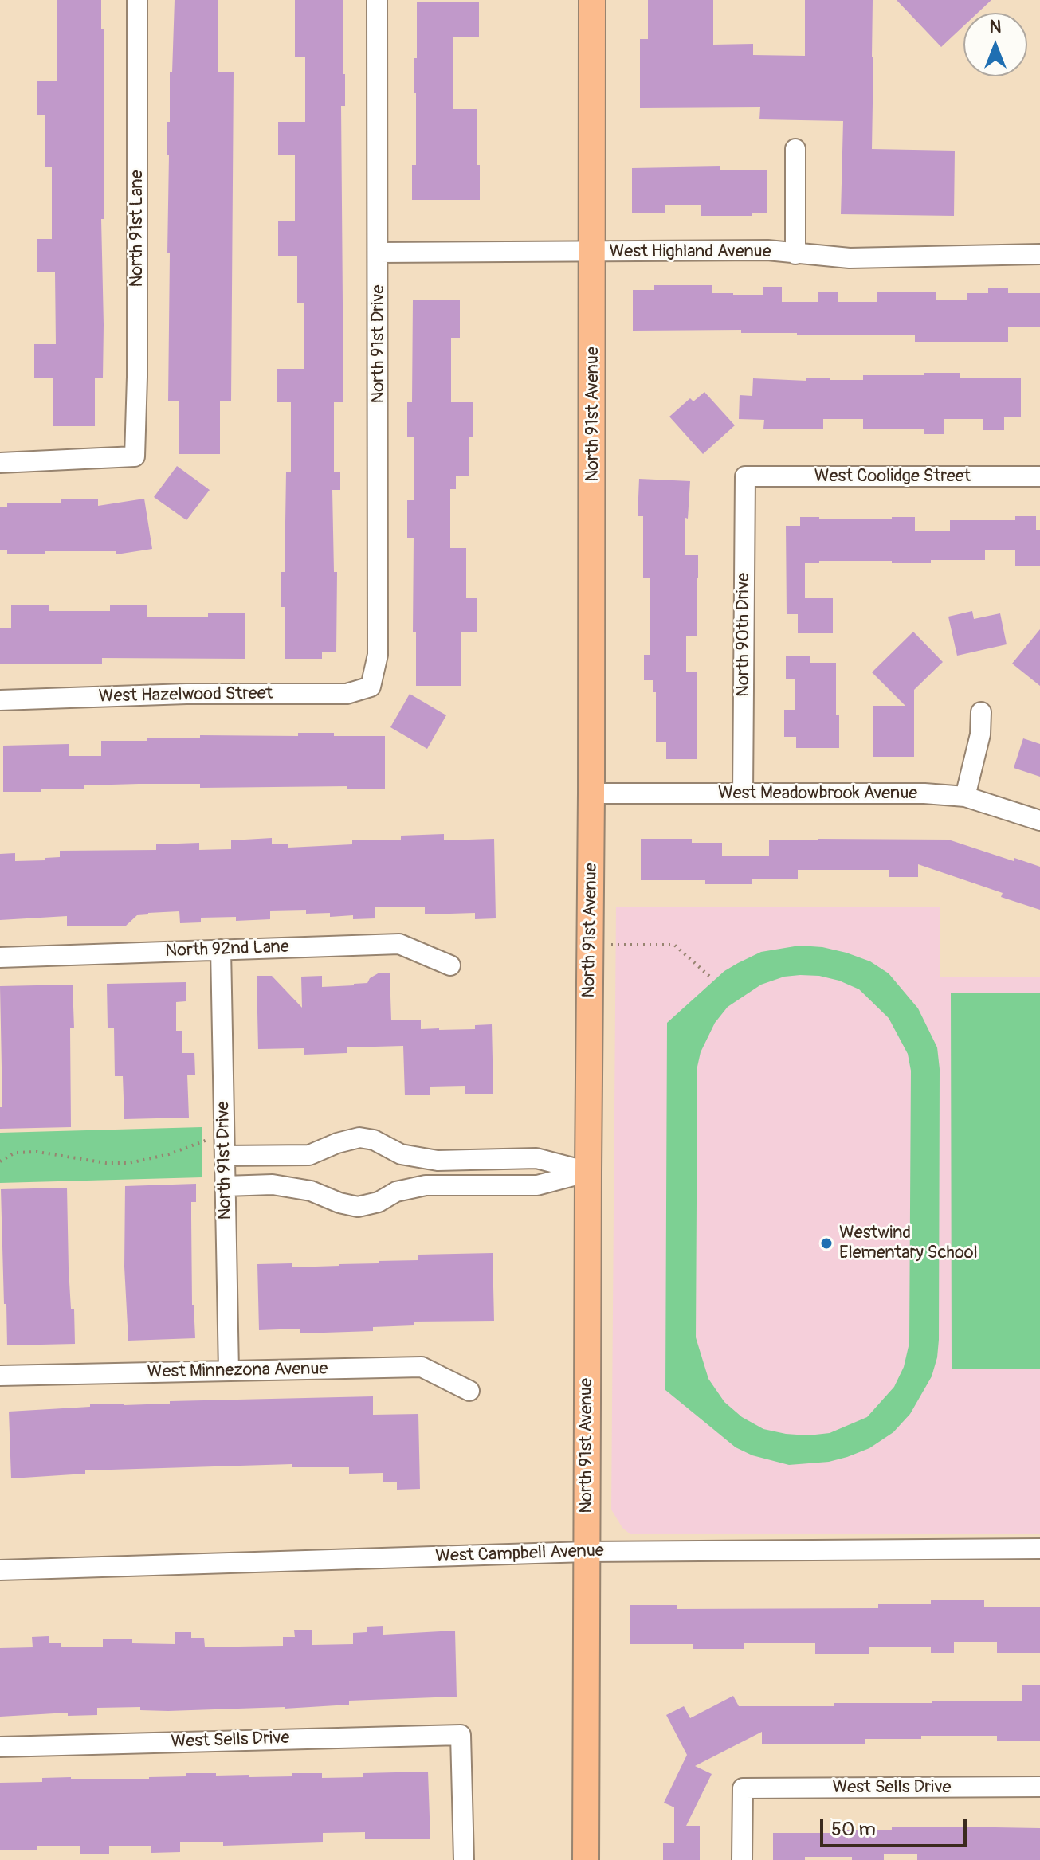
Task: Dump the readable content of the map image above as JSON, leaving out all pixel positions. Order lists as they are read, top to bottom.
{
  "streets": {
    "main road": ["North 91st Avenue"],
    "street": [
      "North 91st Lane",
      "West Highland Avenue",
      "North 91st Drive",
      "West Coolidge Street",
      "North 90th Drive",
      "West Hazelwood Street",
      "West Meadowbrook Avenue",
      "North 92nd Lane",
      "West Minnezona Avenue",
      "West Campbell Avenue",
      "West Sells Drive"
    ]
  },
  "crossings": [
    ["West Highland Avenue", "North 91st Drive"],
    ["West Highland Avenue", "North 91st Avenue"],
    ["North 91st Drive", "West Hazelwood Street"],
    ["North 91st Drive", "North 92nd Lane"],
    ["North 91st Drive", "West Minnezona Avenue"],
    ["North 91st Avenue", "West Meadowbrook Avenue"],
    ["North 91st Avenue", "West Campbell Avenue"],
    ["West Coolidge Street", "North 90th Drive"],
    ["North 90th Drive", "West Meadowbrook Avenue"]
  ],
  "places": ["Westwind Elementary School"],
  "scale_bar": "50 m",
  "north": "top"
}
